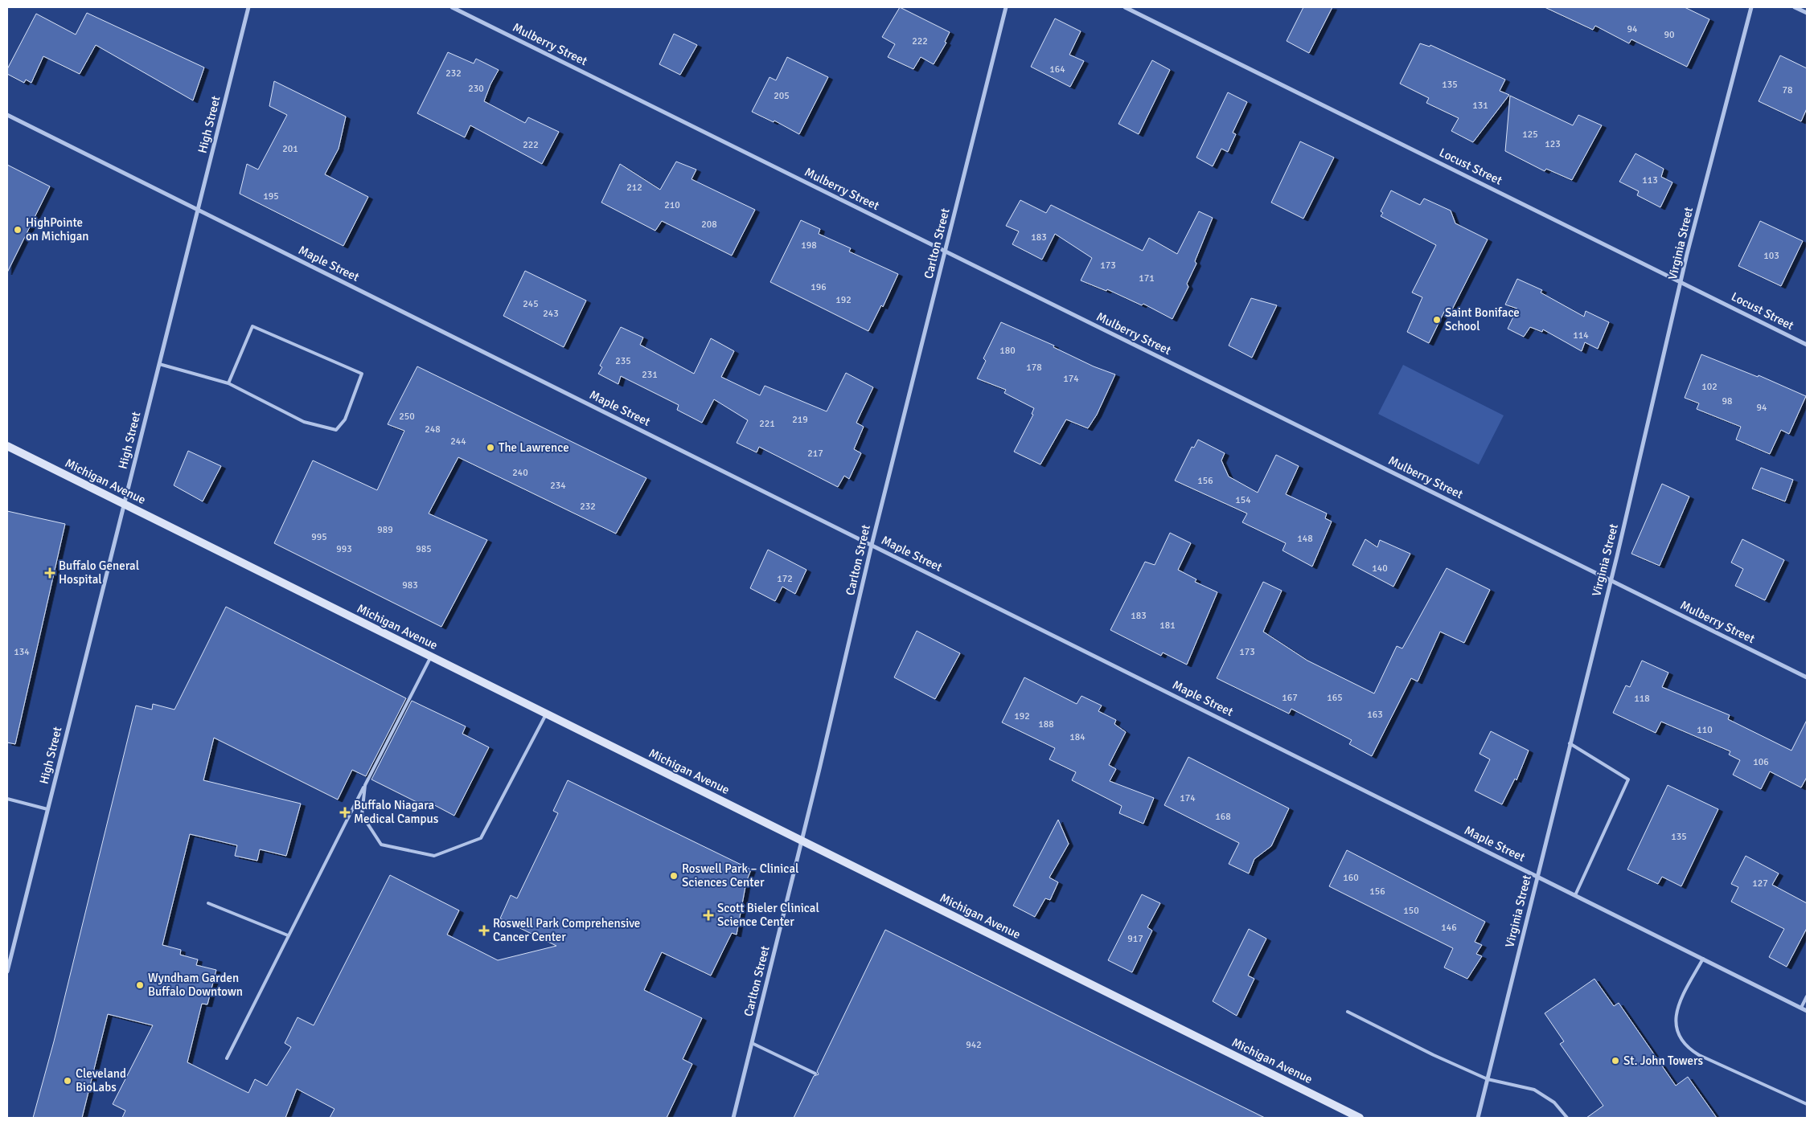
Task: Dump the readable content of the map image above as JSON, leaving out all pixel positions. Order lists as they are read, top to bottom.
{
  "streets": {
    "street": [
      "Mulberry Street",
      "High Street",
      "Locust Street",
      "Carlton Street",
      "Virginia Street",
      "Maple Street",
      "Michigan Avenue"
    ]
  },
  "crossings": [
    ["Mulberry Street", "Carlton Street"],
    ["Mulberry Street", "Virginia Street"],
    ["High Street", "Maple Street"],
    ["High Street", "Michigan Avenue"],
    ["Locust Street", "Virginia Street"],
    ["Carlton Street", "Maple Street"],
    ["Carlton Street", "Michigan Avenue"],
    ["Virginia Street", "Maple Street"]
  ],
  "places": {
    "other": [
      "HighPointe on Michigan",
      "Saint Boniface School",
      "The Lawrence",
      "Roswell Park – Clinical Sciences Center",
      "Wyndham Garden Buffalo Downtown",
      "St. John Towers",
      "Cleveland BioLabs"
    ],
    "health": [
      "Buffalo General Hospital",
      "Buffalo Niagara Medical Campus",
      "Scott Bieler Clinical Science Center",
      "Roswell Park Comprehensive Cancer Center"
    ]
  },
  "house_numbers": [
    "94",
    "90",
    "222",
    "164",
    "232",
    "135",
    "230",
    "78",
    "205",
    "131",
    "125",
    "123",
    "222",
    "201",
    "113",
    "212",
    "195",
    "210",
    "208",
    "183",
    "198",
    "103",
    "173",
    "171",
    "196",
    "192",
    "245",
    "243",
    "114",
    "180",
    "235",
    "178",
    "231",
    "174",
    "102",
    "98",
    "94",
    "250",
    "219",
    "221",
    "248",
    "244",
    "217",
    "240",
    "156",
    "234",
    "154",
    "232",
    "989",
    "995",
    "148",
    "993",
    "985",
    "140",
    "172",
    "983",
    "183",
    "181",
    "134",
    "173",
    "167",
    "165",
    "118",
    "163",
    "192",
    "188",
    "110",
    "184",
    "106",
    "174",
    "168",
    "135",
    "160",
    "127",
    "156",
    "150",
    "146",
    "917",
    "942"
  ]
}
